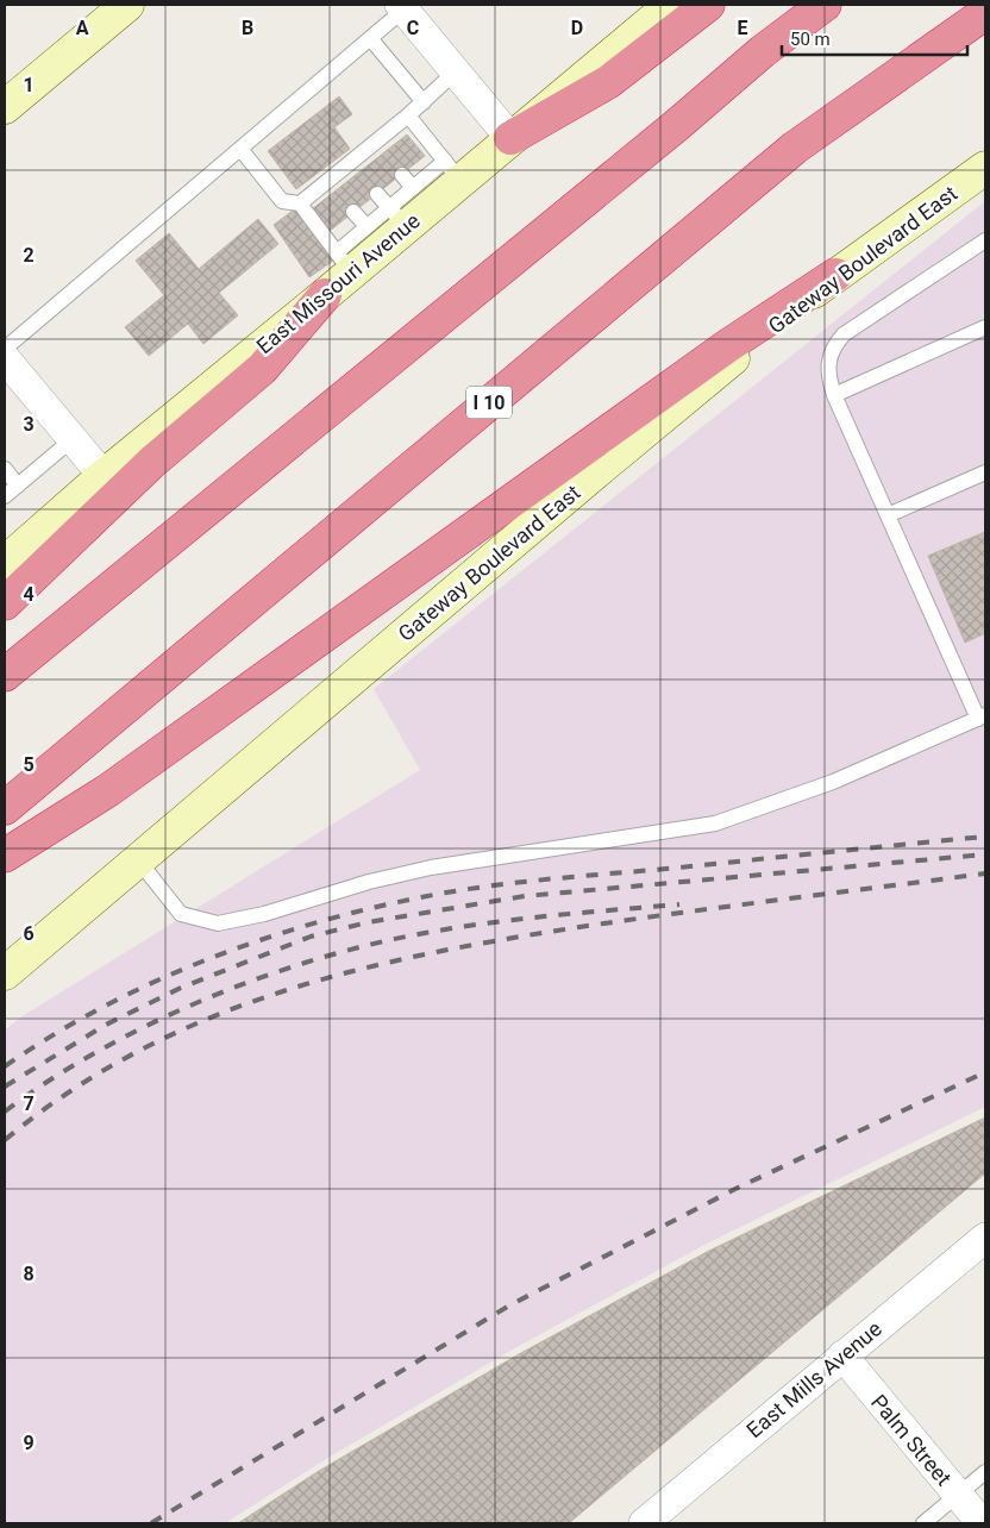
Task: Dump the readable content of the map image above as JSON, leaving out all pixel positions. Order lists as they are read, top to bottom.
{
  "streets": {
    "highway": ["I 10"],
    "main road": ["Gateway Boulevard East", "East Missouri Avenue"],
    "street": ["East Mills Avenue", "Palm Street"]
  },
  "crossings": [
    ["East Mills Avenue", "Palm Street"]
  ],
  "scale_bar": "50 m",
  "grid": {
    "columns": [
      "A",
      "B",
      "C",
      "D",
      "E"
    ],
    "rows": [
      "1",
      "2",
      "3",
      "4",
      "5",
      "6",
      "7",
      "8",
      "9"
    ]
  }
}
